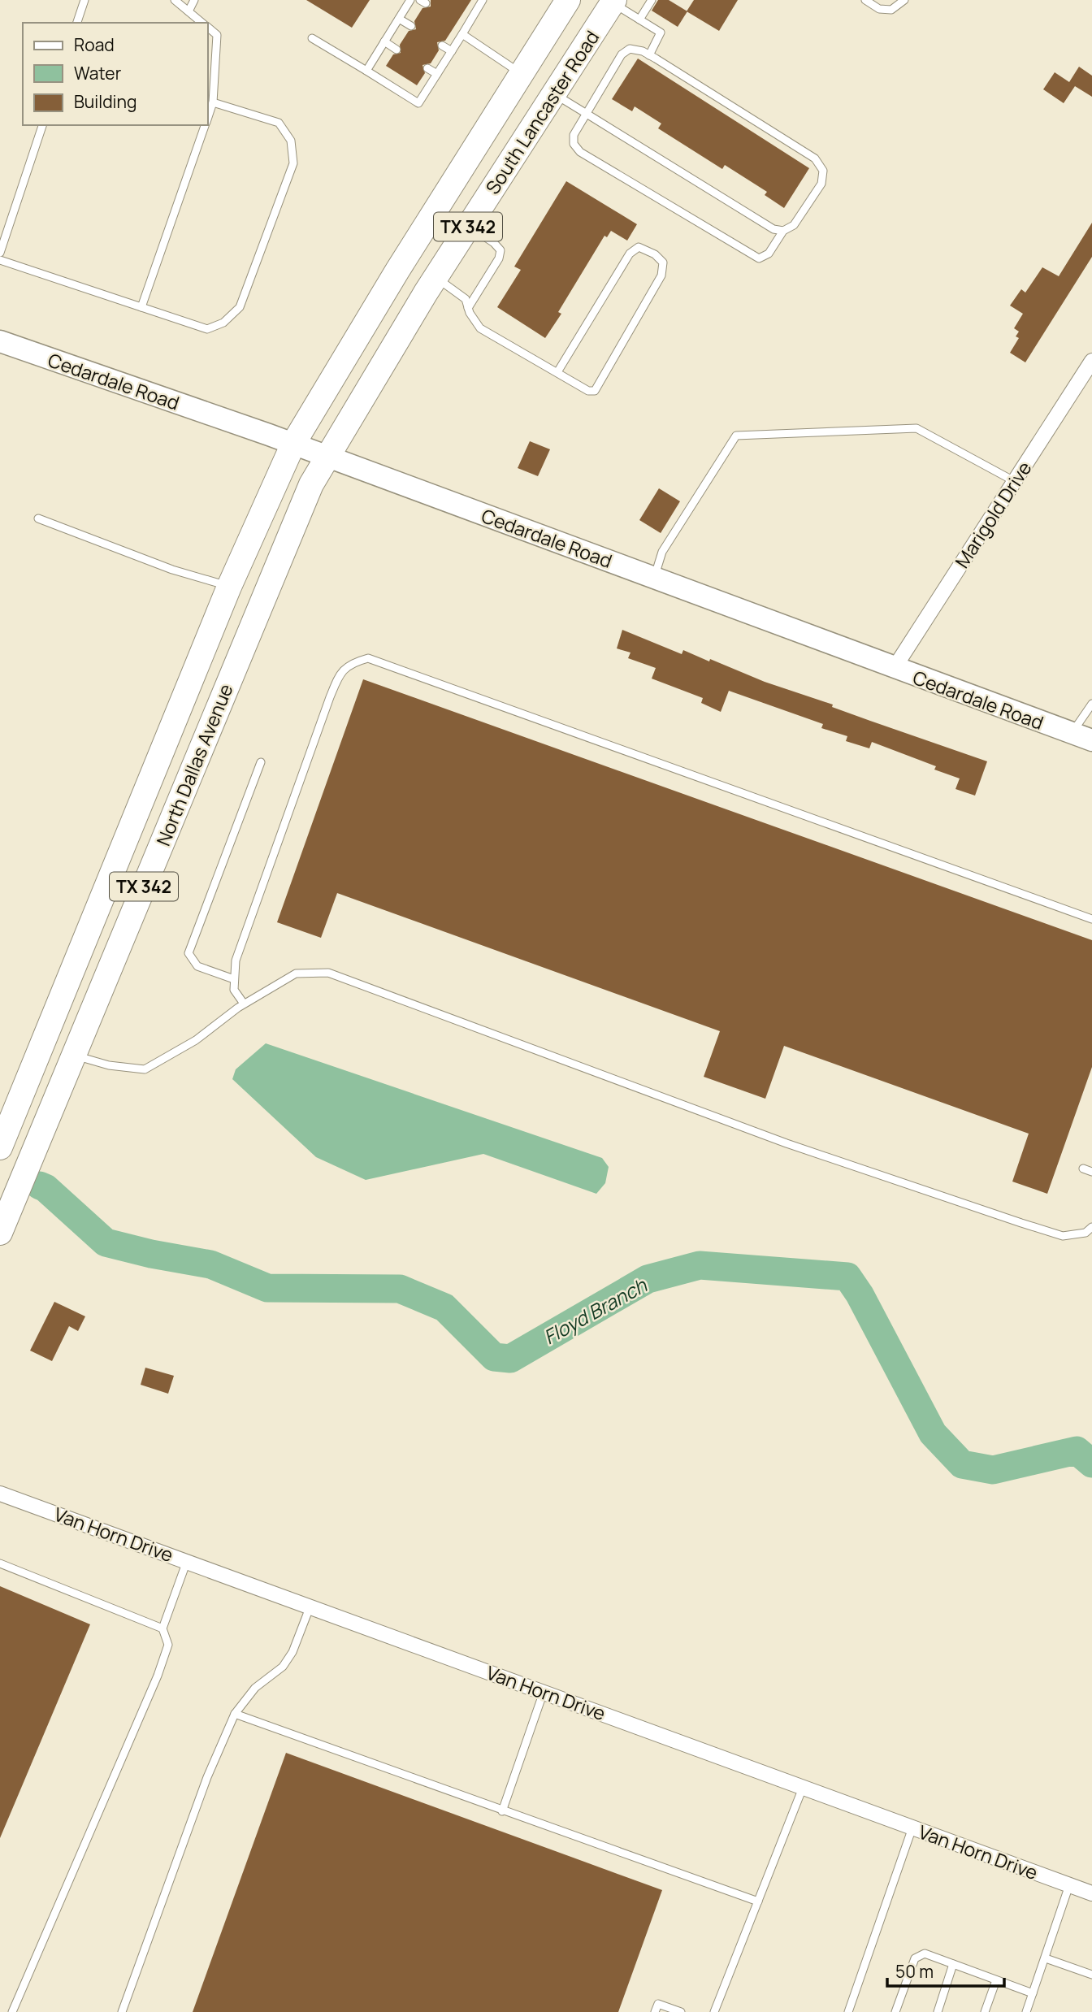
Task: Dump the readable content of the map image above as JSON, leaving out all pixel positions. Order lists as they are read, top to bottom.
{
  "streets": {
    "main road": ["South Lancaster Road", "TX 342", "North Dallas Avenue"],
    "street": ["Cedardale Road", "Marigold Drive", "Van Horn Drive"]
  },
  "crossings": [
    ["South Lancaster Road", "Cedardale Road"],
    ["South Lancaster Road", "North Dallas Avenue"],
    ["Cedardale Road", "Marigold Drive"],
    ["Cedardale Road", "North Dallas Avenue"]
  ],
  "water": ["Floyd Branch"],
  "legend": ["Road", "Water", "Building"],
  "scale_bar": "50 m"
}
